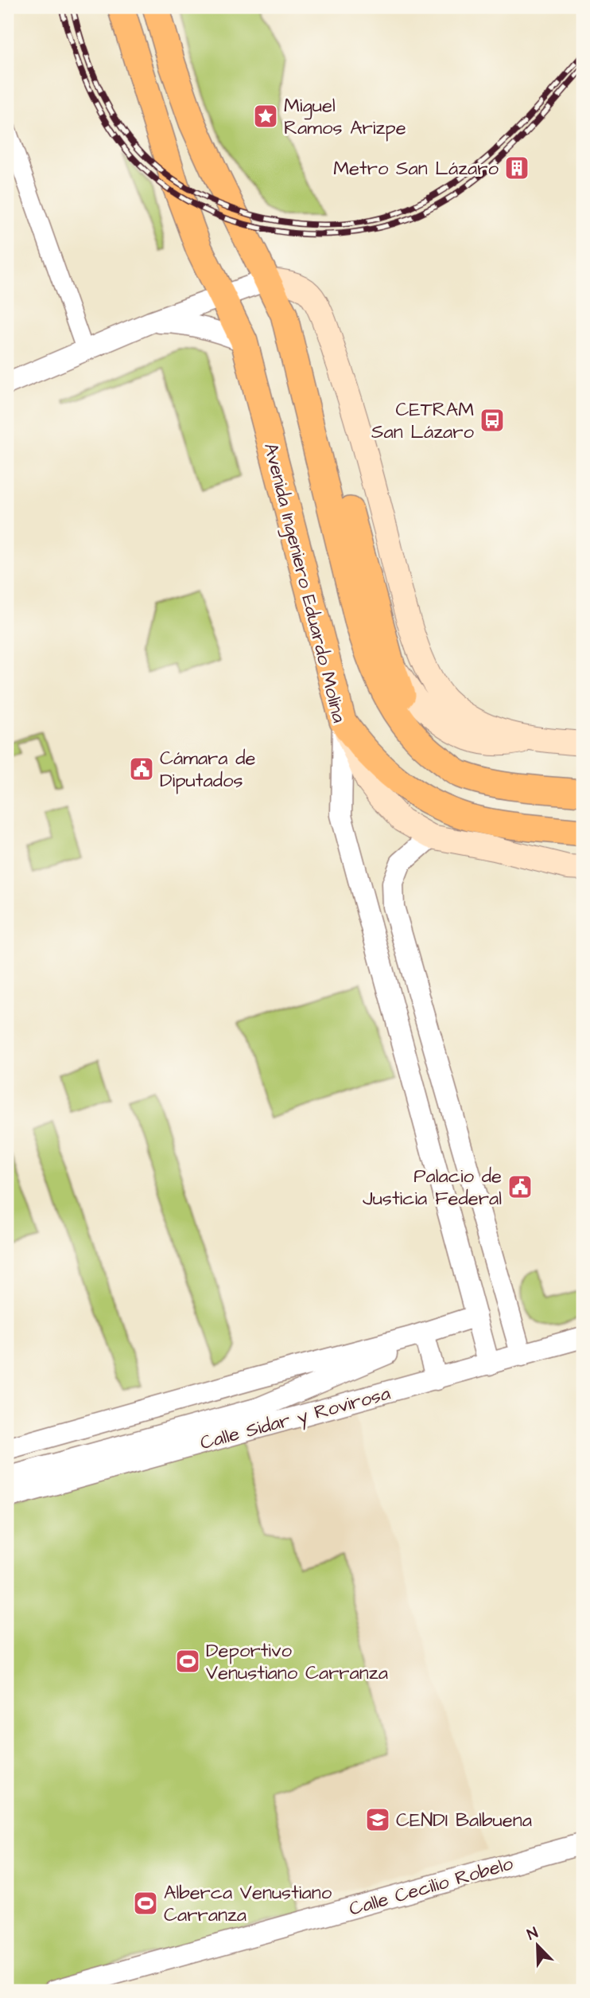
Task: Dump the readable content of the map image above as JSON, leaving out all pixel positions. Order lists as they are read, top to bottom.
{
  "streets": {
    "main road": ["Avenida Ingeniero Eduardo Molina"],
    "street": ["Calle Sidar y Rovirosa", "Calle Cecilio Robelo"]
  },
  "crossings": [
    ["Avenida Ingeniero Eduardo Molina", "Calle Sidar y Rovirosa"]
  ],
  "places": {
    "place": ["Miguel Ramos Arizpe"],
    "building": ["Metro San Lázaro"],
    "bus stop": ["CETRAM San Lázaro"],
    "public building": ["Cámara de Diputados", "Palacio de Justicia Federal"],
    "sports": ["Deportivo Venustiano Carranza", "Alberca Venustiano Carranza"],
    "school or university": ["CENDI Balbuena"]
  },
  "north": "top left"
}
